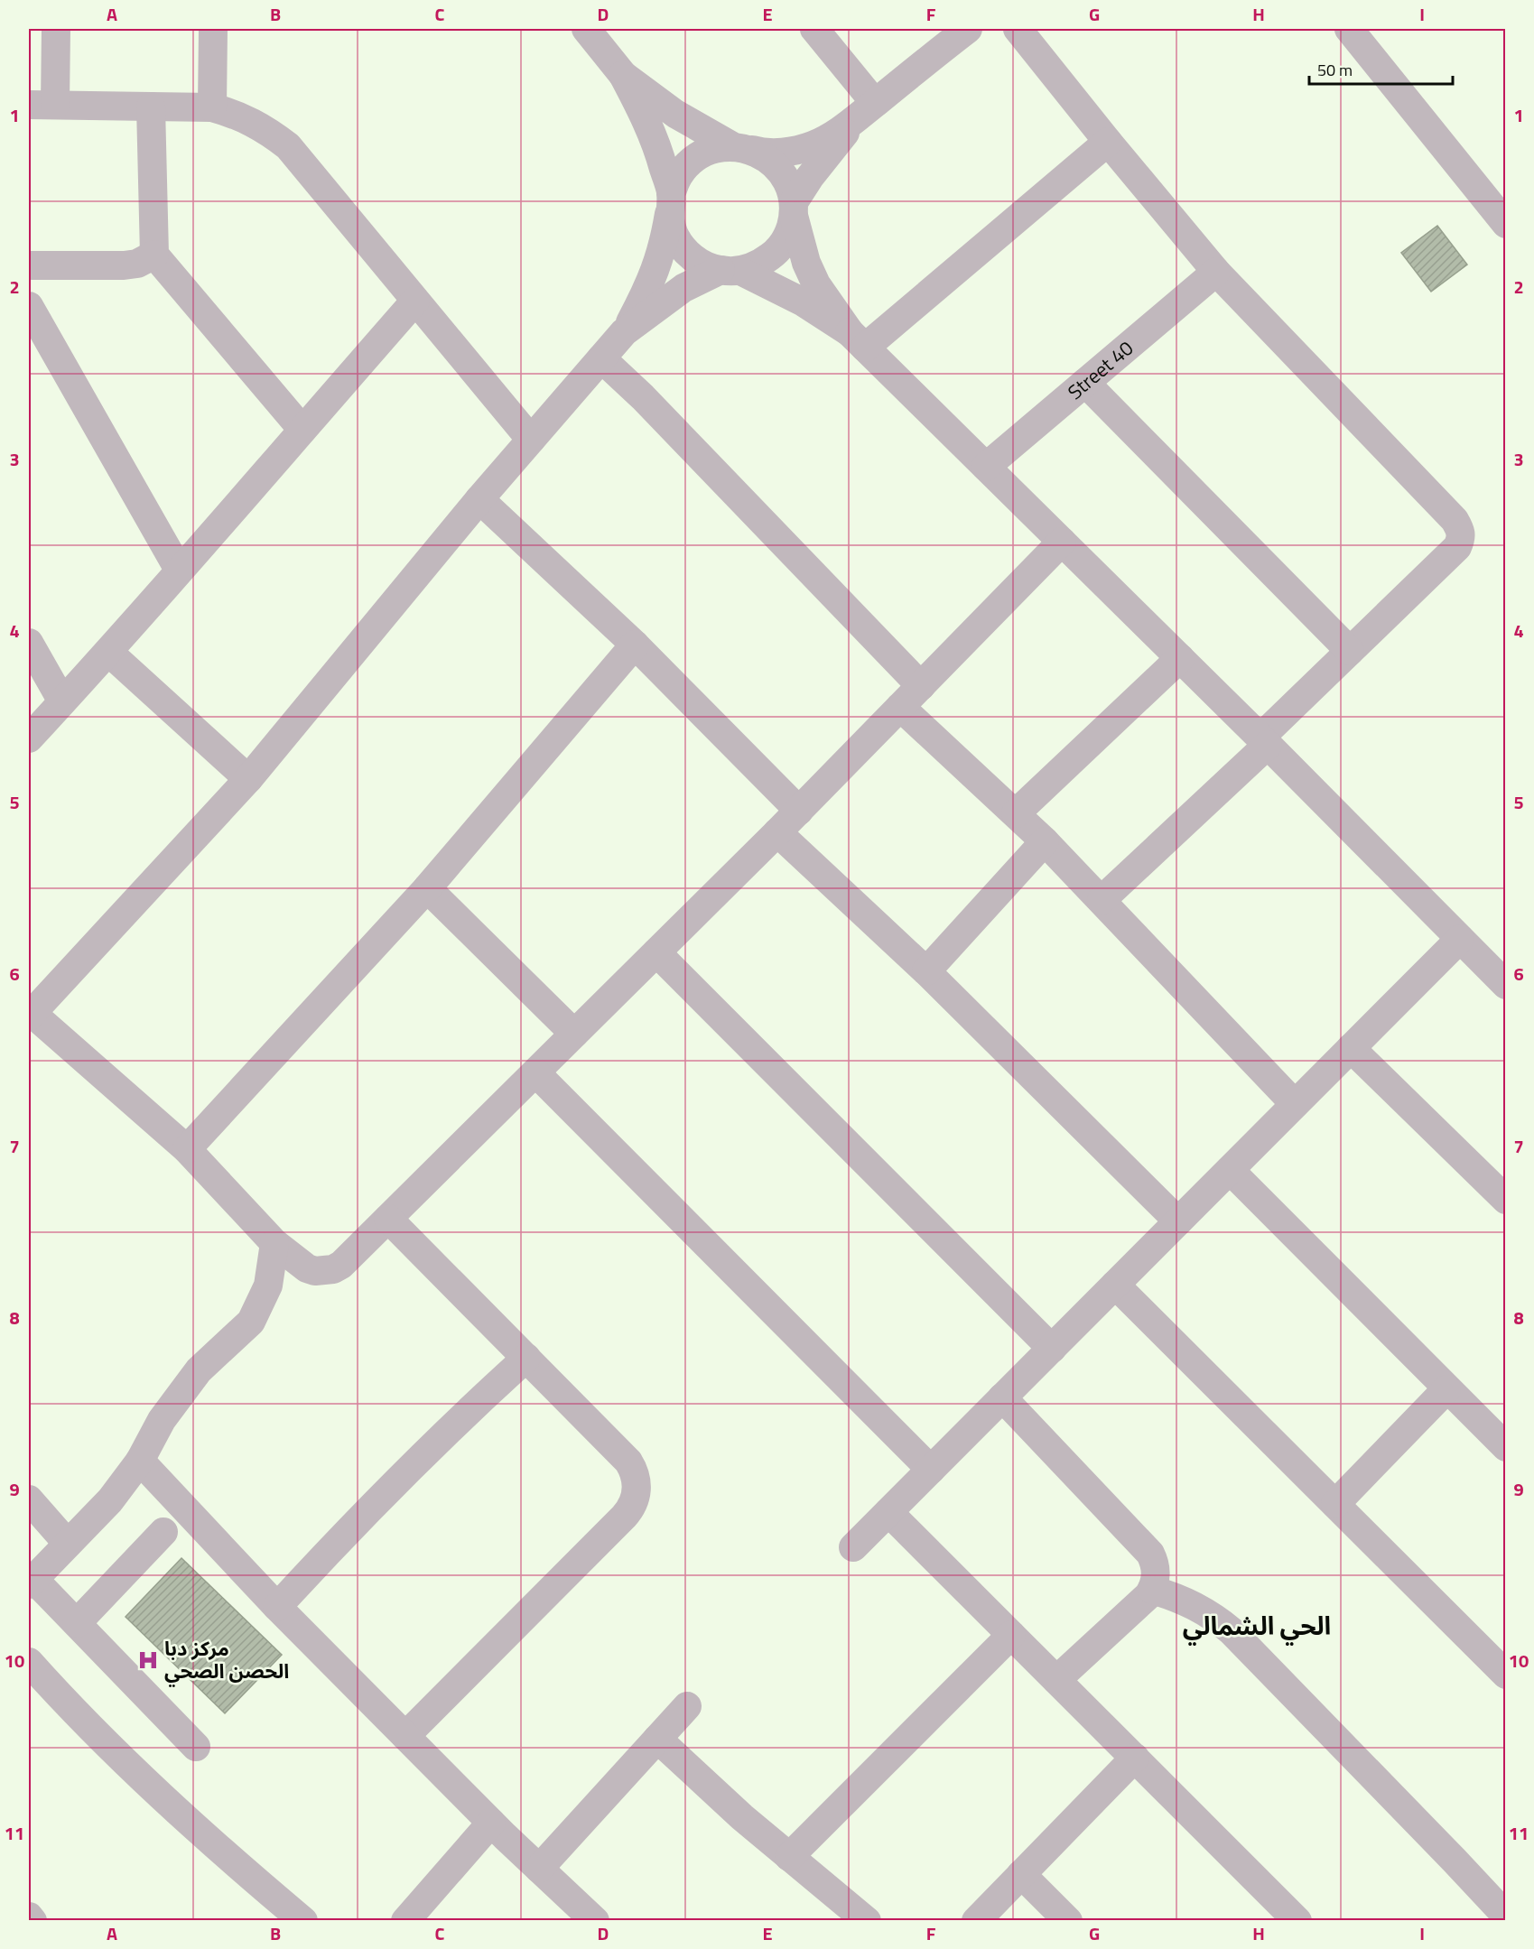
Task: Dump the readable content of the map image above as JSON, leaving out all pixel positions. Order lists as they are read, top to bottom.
{
  "streets": {
    "street": ["Street 40"]
  },
  "districts": ["الحي الشمالي"],
  "places": {
    "hospital": ["مركز دبا الحصن الصحي"]
  },
  "scale_bar": "50 m",
  "grid": {
    "columns": [
      "A",
      "B",
      "C",
      "D",
      "E",
      "F",
      "G",
      "H",
      "I"
    ],
    "rows": [
      "1",
      "2",
      "3",
      "4",
      "5",
      "6",
      "7",
      "8",
      "9",
      "10",
      "11"
    ]
  }
}
